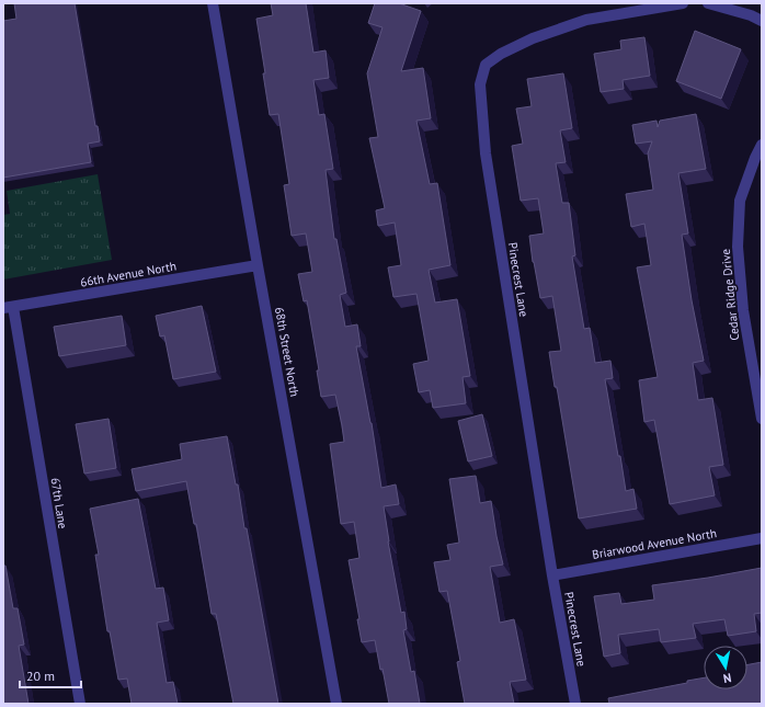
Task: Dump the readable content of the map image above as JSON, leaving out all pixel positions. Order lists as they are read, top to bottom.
{
  "streets": {
    "street": [
      "66th Avenue North",
      "Pinecrest Lane",
      "Cedar Ridge Drive",
      "68th Street North",
      "67th Lane",
      "Briarwood Avenue North"
    ]
  },
  "crossings": [
    ["66th Avenue North", "68th Street North"],
    ["66th Avenue North", "67th Lane"],
    ["Pinecrest Lane", "Briarwood Avenue North"]
  ],
  "scale_bar": "20 m",
  "north": "bottom"
}
